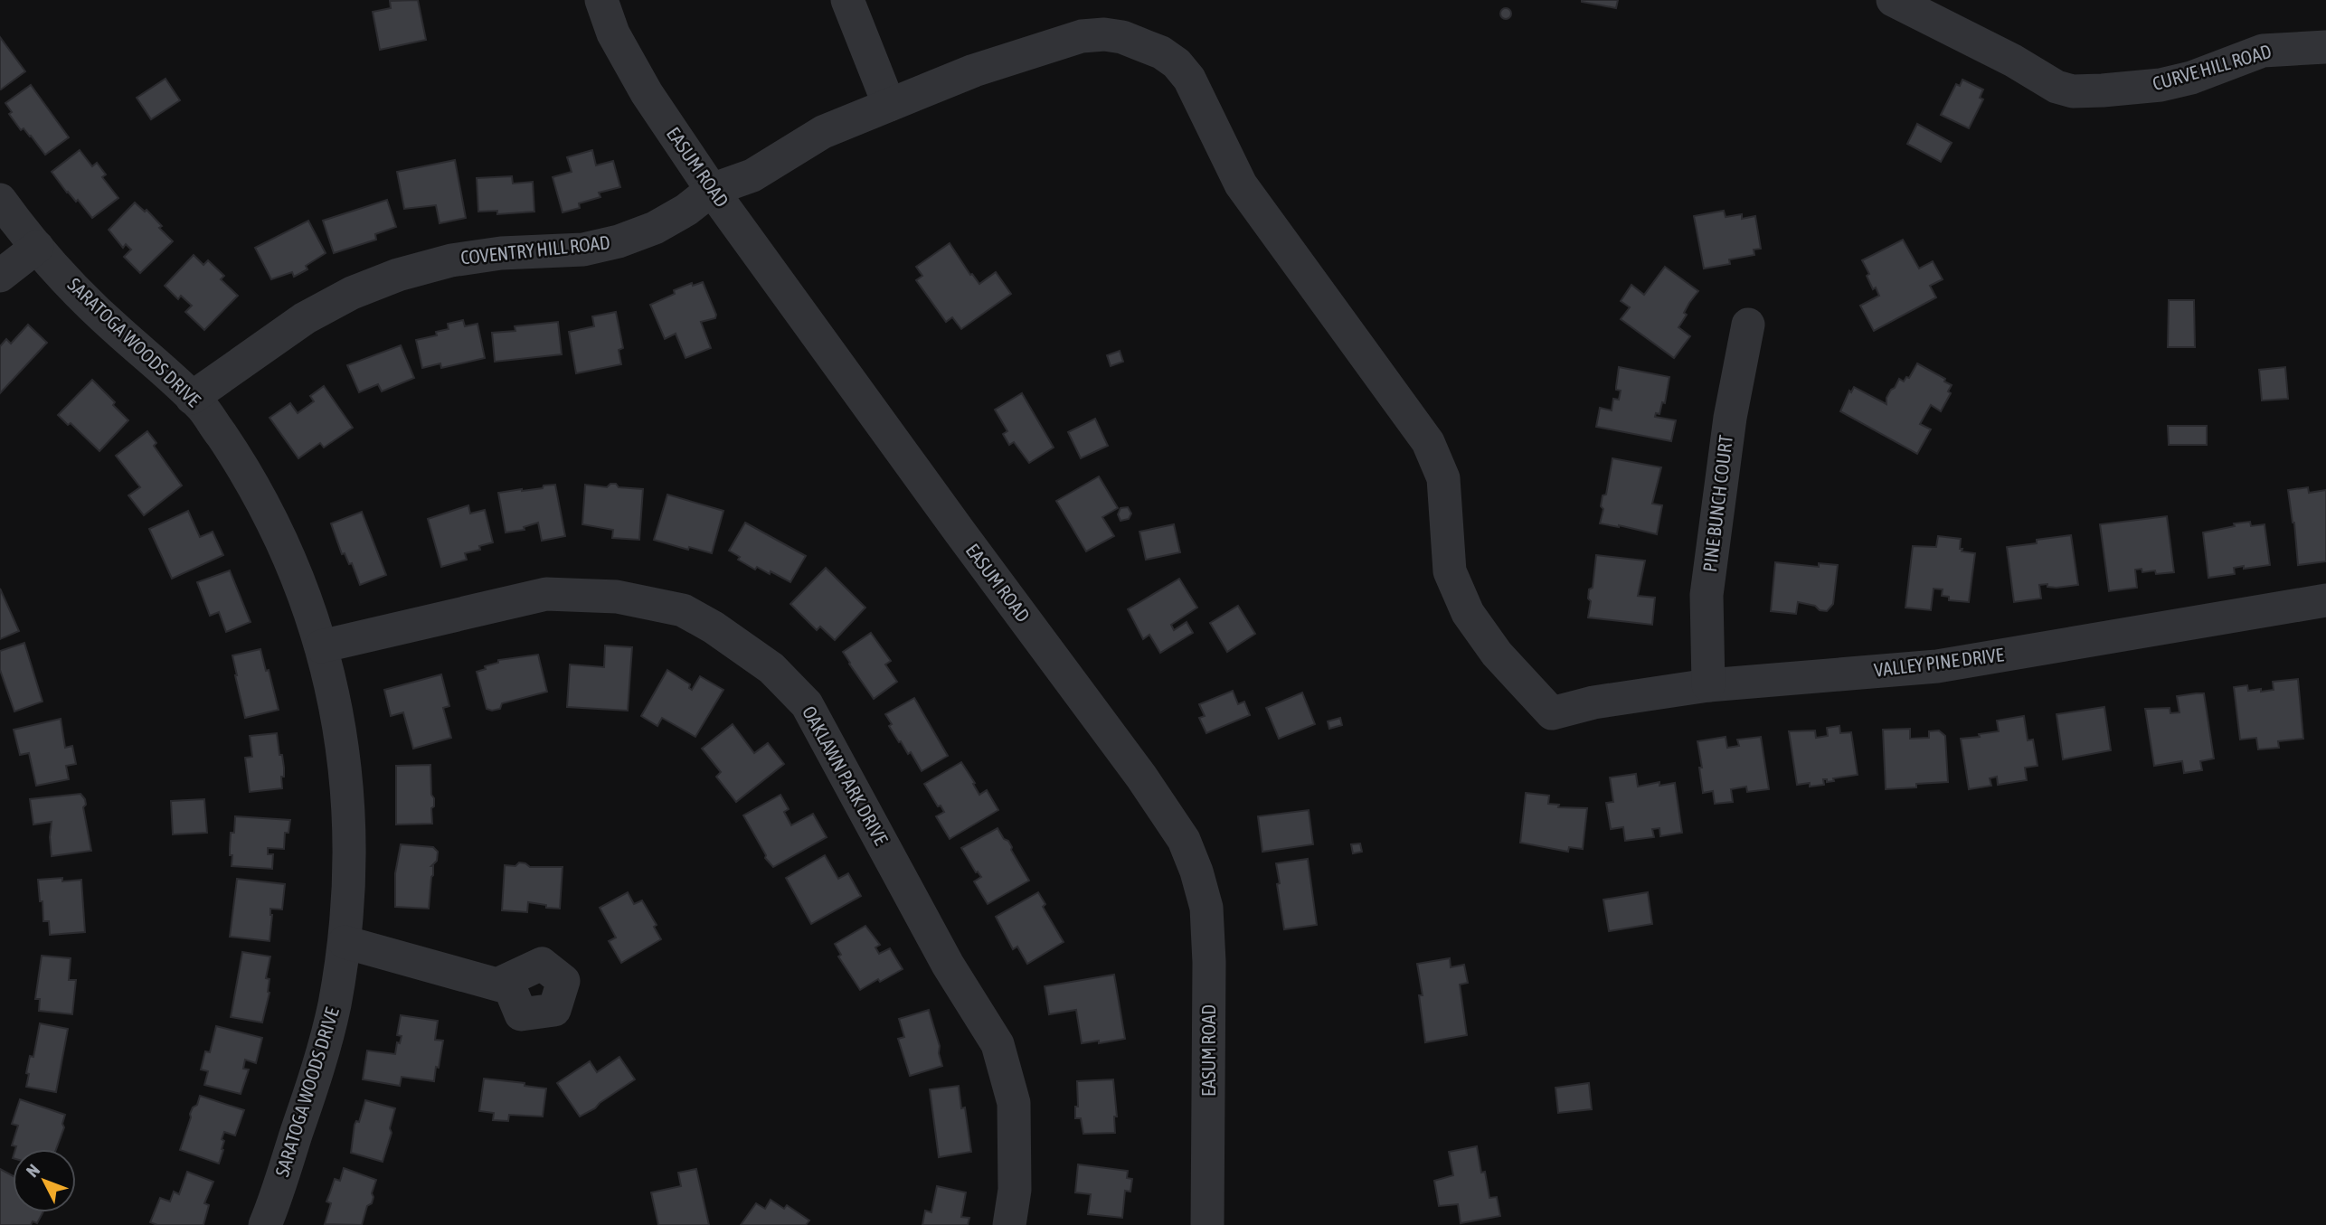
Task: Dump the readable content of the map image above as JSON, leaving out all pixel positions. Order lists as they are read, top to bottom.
{
  "streets": {
    "street": [
      "CURVE HILL ROAD",
      "EASUM ROAD",
      "COVENTRY HILL ROAD",
      "SARATOGA WOODS DRIVE",
      "PINE BUNCH COURT",
      "VALLEY PINE DRIVE",
      "OAKLAWN PARK DRIVE"
    ]
  },
  "crossings": [
    ["EASUM ROAD", "COVENTRY HILL ROAD"],
    ["COVENTRY HILL ROAD", "SARATOGA WOODS DRIVE"],
    ["COVENTRY HILL ROAD", "VALLEY PINE DRIVE"],
    ["SARATOGA WOODS DRIVE", "OAKLAWN PARK DRIVE"],
    ["PINE BUNCH COURT", "VALLEY PINE DRIVE"]
  ],
  "north": "top left"
}
